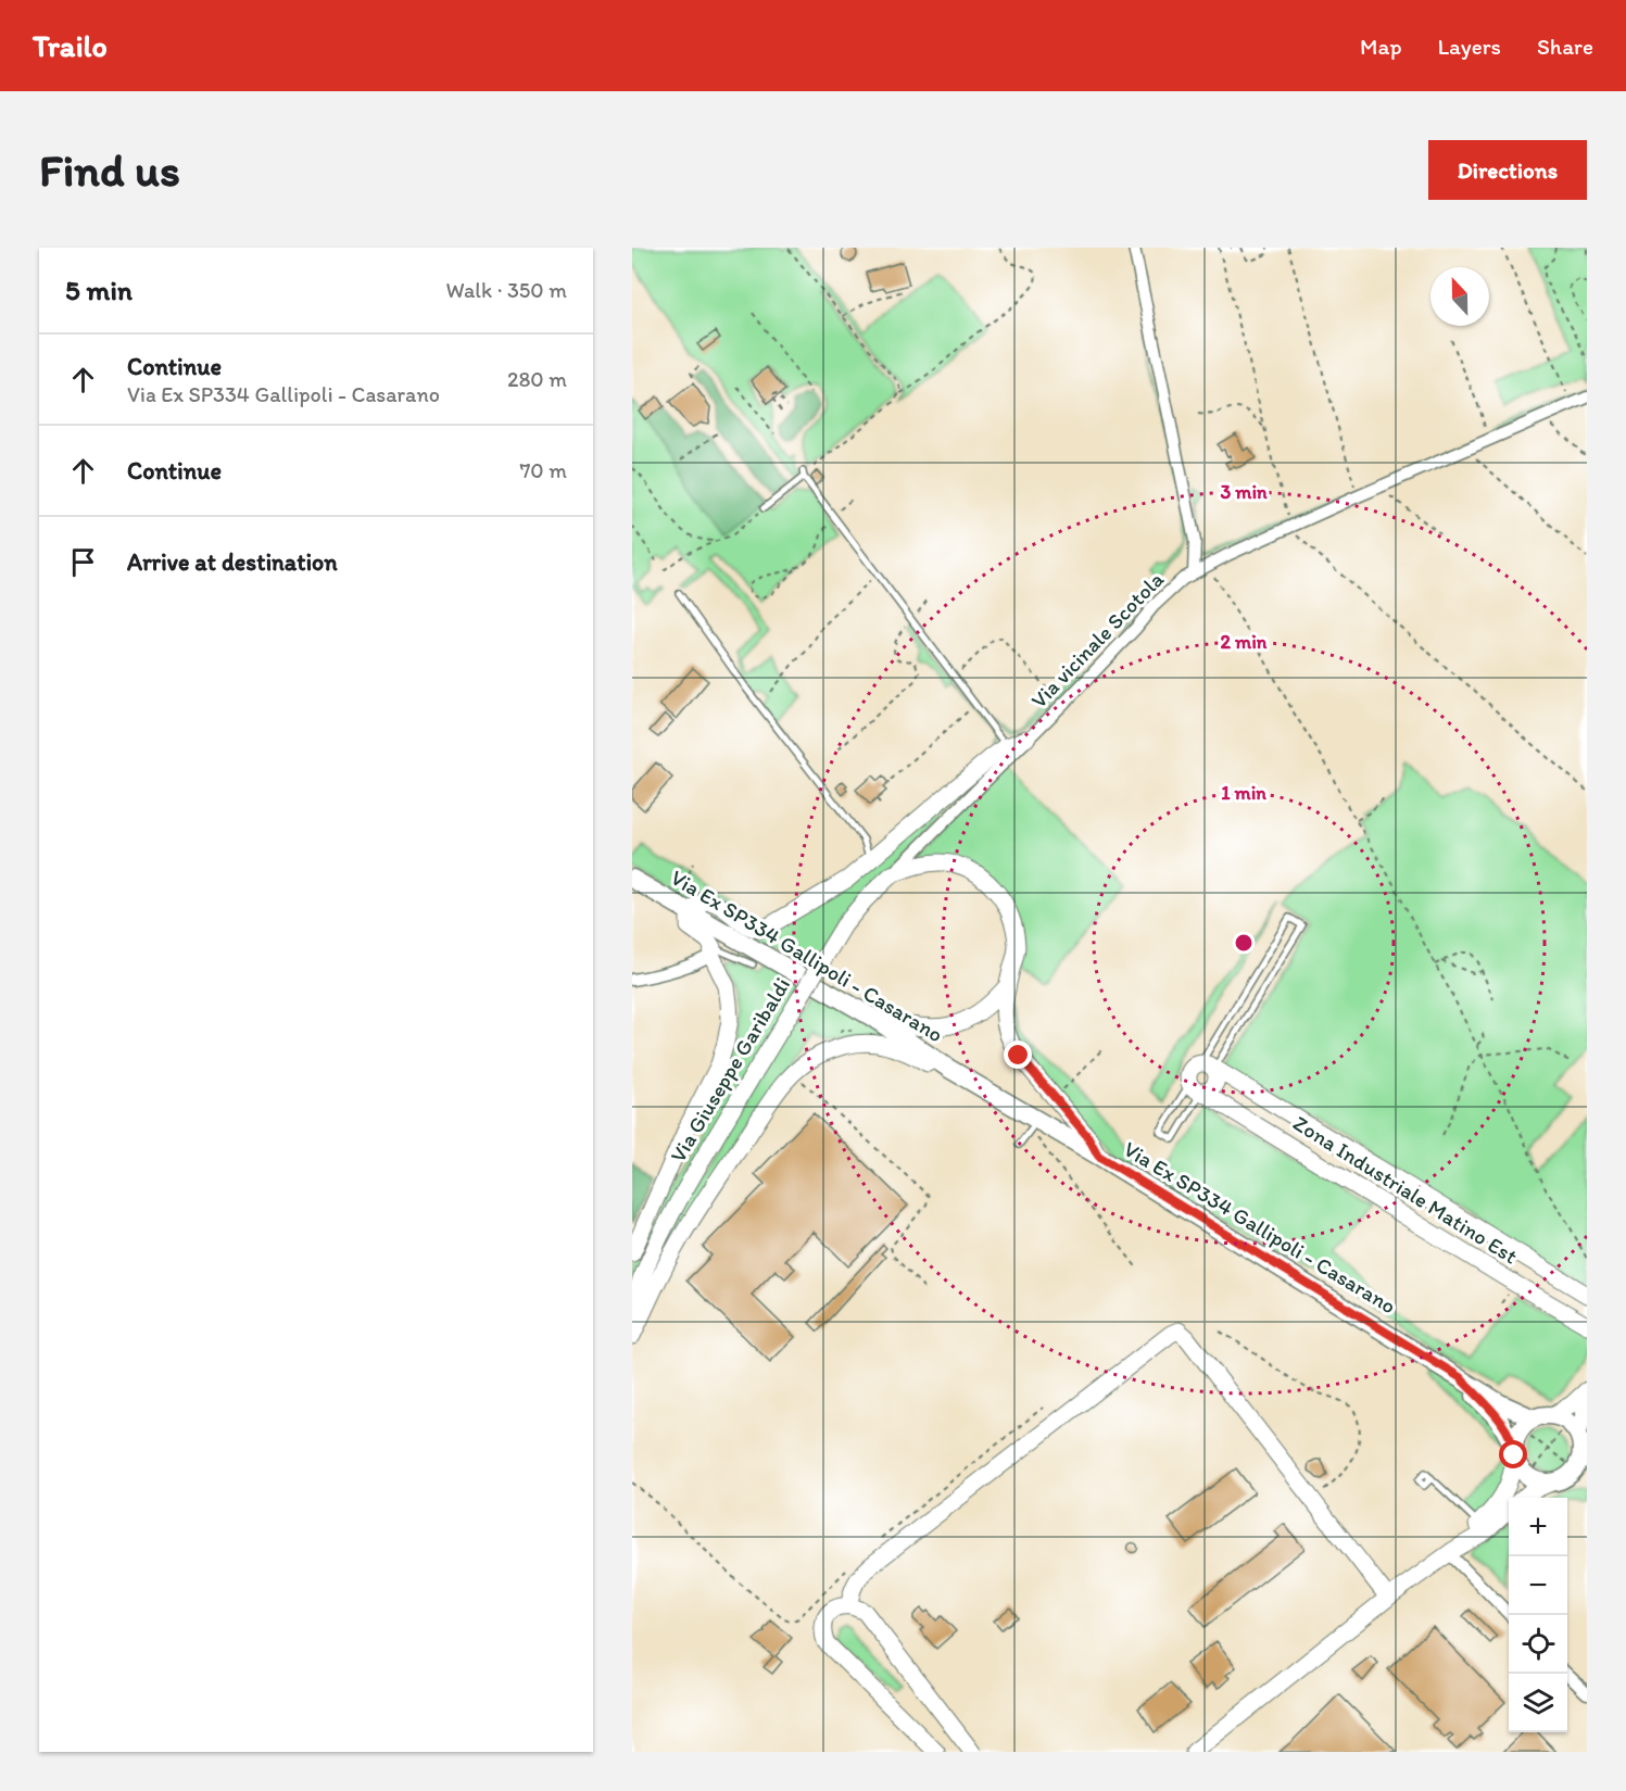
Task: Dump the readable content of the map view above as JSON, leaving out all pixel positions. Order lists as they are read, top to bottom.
{
  "streets": {
    "main road": ["Via Ex SP334 Gallipoli - Casarano"],
    "street": ["Via vicinale Scotola", "Via Giuseppe Garibaldi", "Zona Industriale Matino Est"]
  },
  "crossings": [
    ["Via vicinale Scotola", "Via Giuseppe Garibaldi"]
  ],
  "north": "top",
  "page": {
    "header": "Trailo",
    "nav": ["Map", "Layers", "Share"],
    "buttons": "Directions",
    "title": "Find us",
    "heading": ["5 min", "Walk · 350 m"],
    "list": [
      ["Continue", "Via Ex SP334 Gallipoli - Casarano", "280 m"],
      ["Continue", "70 m"],
      "Arrive at destination"
    ],
    "map_buttons": ["+", "−"]
  },
  "rings": ["3 min", "2 min", "1 min"]
}
